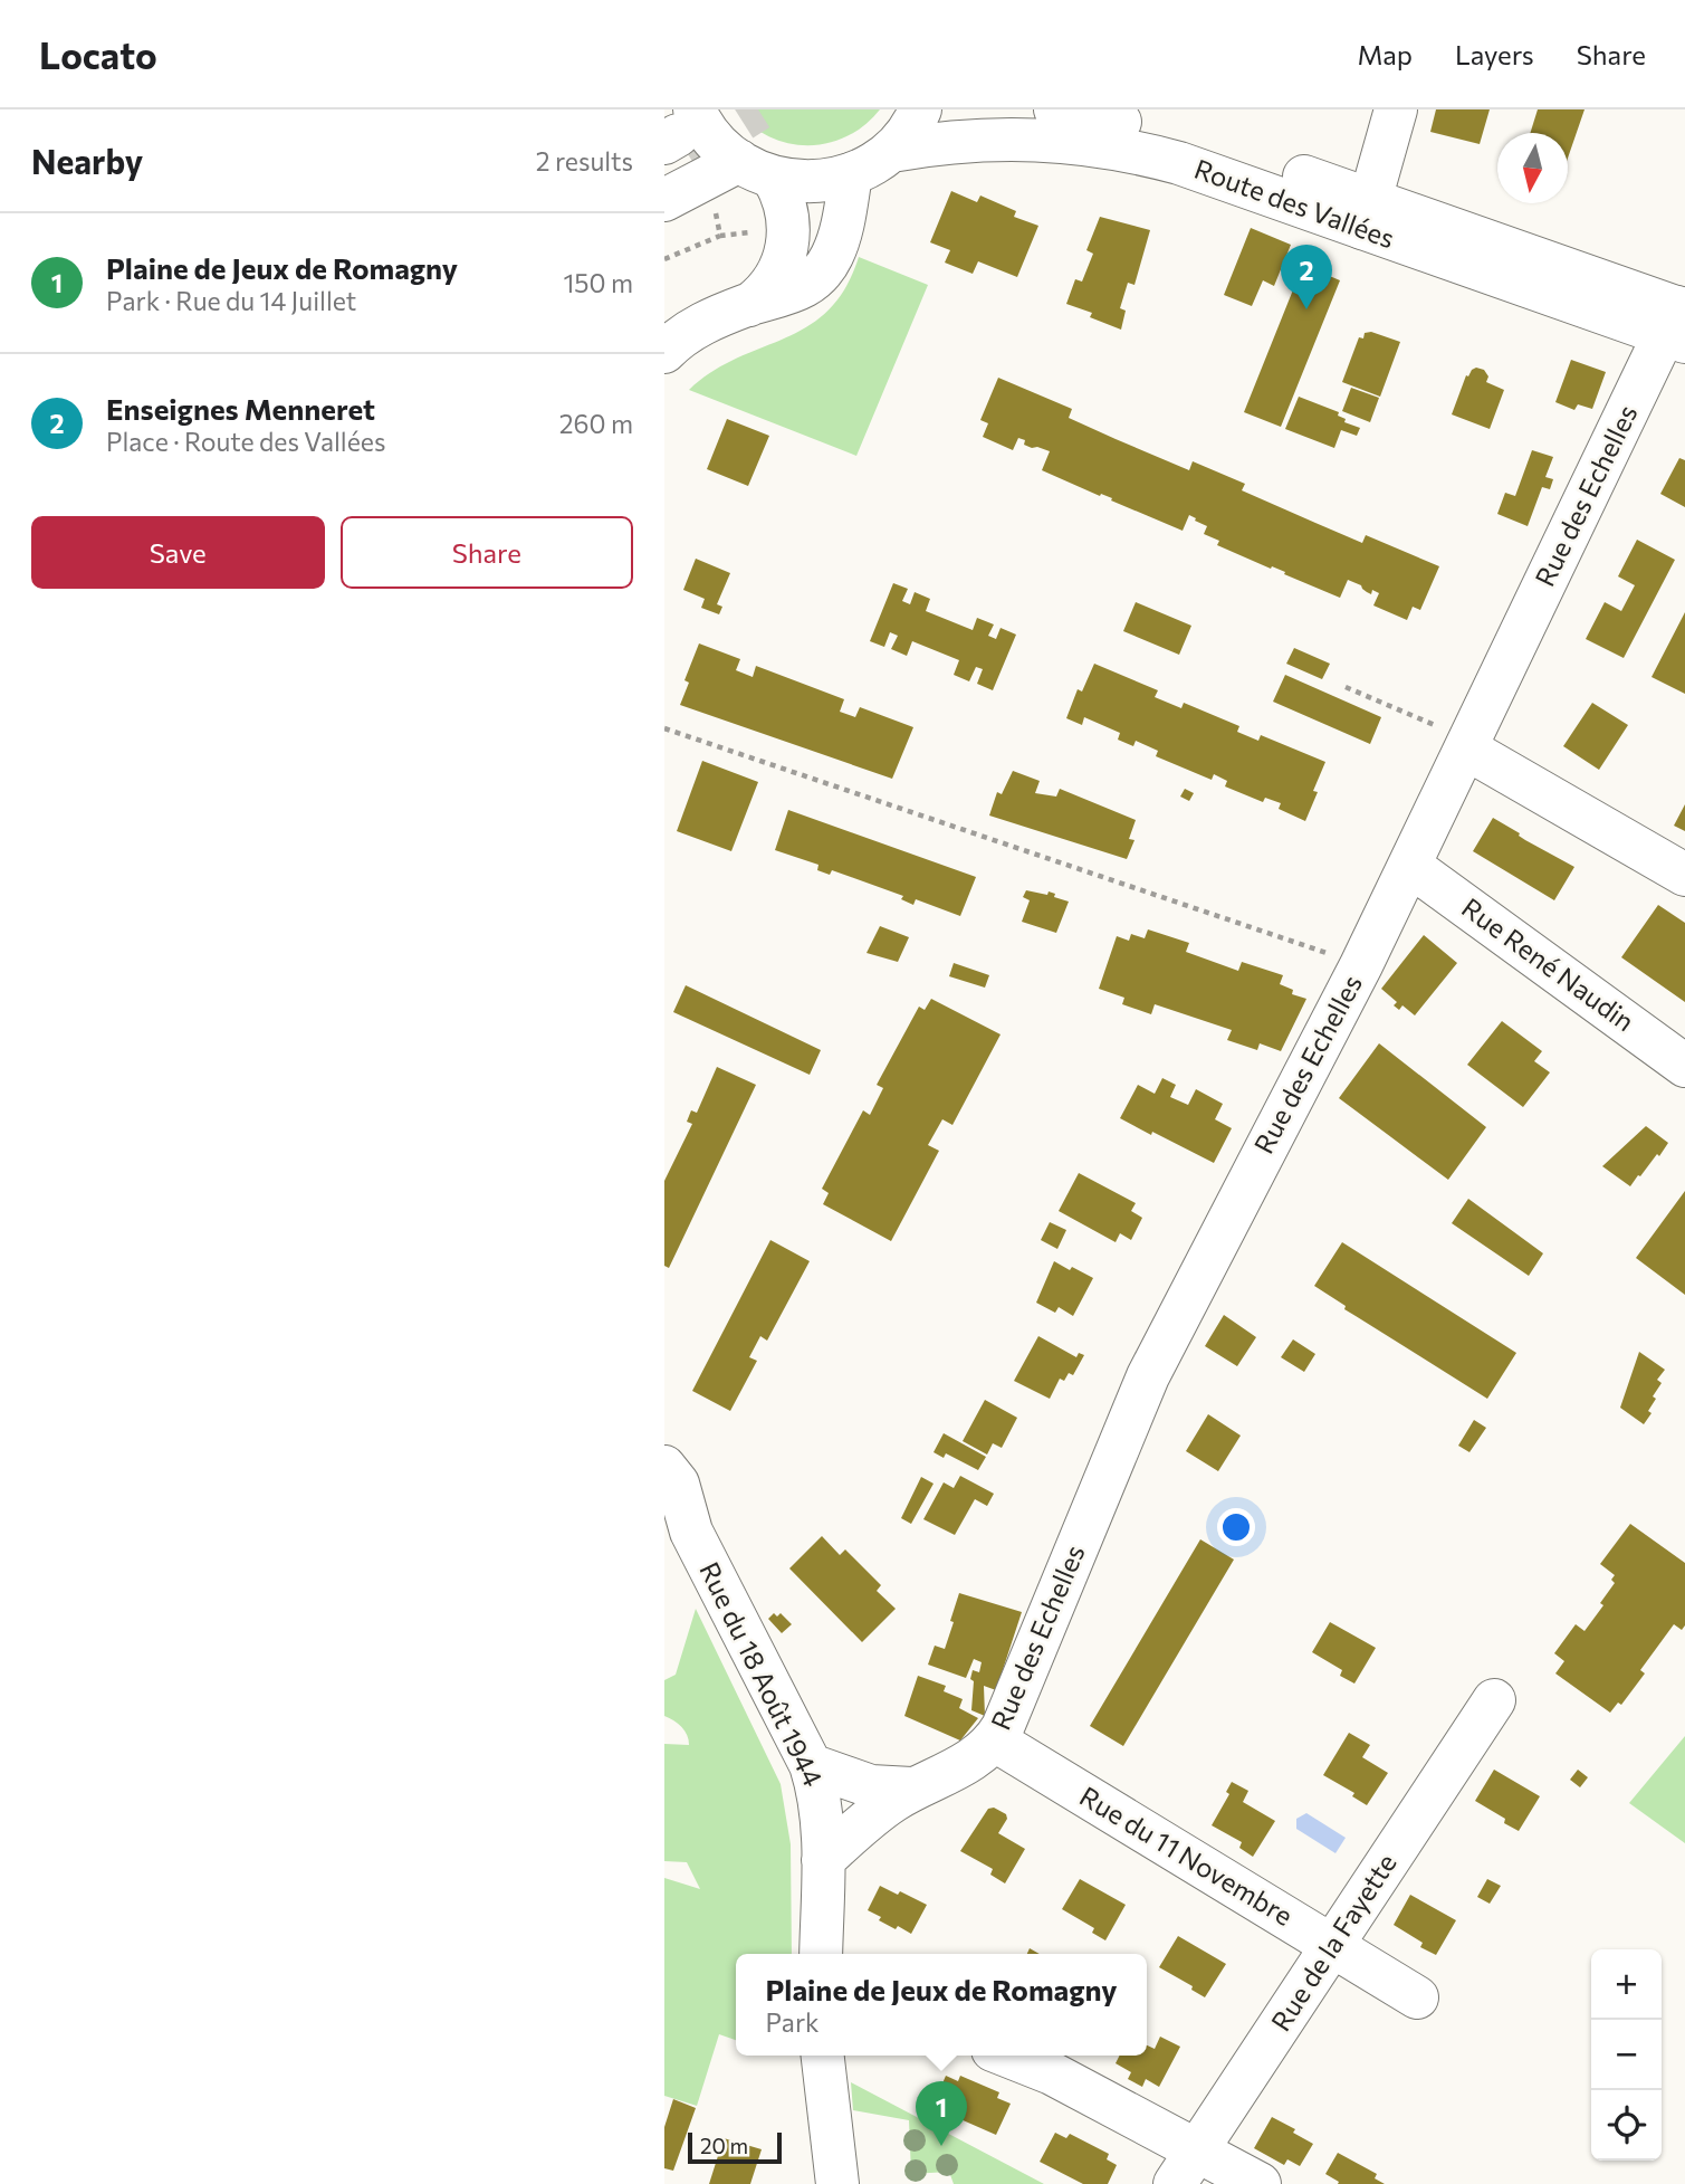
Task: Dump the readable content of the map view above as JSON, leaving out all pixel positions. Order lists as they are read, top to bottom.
{
  "streets": {
    "street": [
      "Route des Vallées",
      "Rue des Echelles",
      "Rue René Naudin",
      "Rue du 18 Août 1944",
      "Rue du 11 Novembre",
      "Rue de la Fayette"
    ]
  },
  "crossings": [
    ["Route des Vallées", "Rue des Echelles"],
    ["Rue des Echelles", "Rue René Naudin"],
    ["Rue des Echelles", "Rue du 18 Août 1944"],
    ["Rue des Echelles", "Rue du 11 Novembre"],
    ["Rue du 11 Novembre", "Rue de la Fayette"]
  ],
  "scale_bar": "20 m",
  "north": "bottom",
  "page": {
    "header": "Locato",
    "nav": ["Map", "Layers", "Share"],
    "heading": ["Nearby", "2 results"],
    "list": [
      {
        "mark": "1",
        "name": "Plaine de Jeux de Romagny",
        "note": "Park · Rue du 14 Juillet",
        "value": "150 m"
      },
      {
        "mark": "2",
        "name": "Enseignes Menneret",
        "note": "Place · Route des Vallées",
        "value": "260 m"
      }
    ],
    "pins": ["2", "1"],
    "buttons": ["Save", "Share"],
    "map_buttons": ["+", "−"],
    "popup": ["Plaine de Jeux de Romagny", "Park"],
    "scale": "20 m"
  }
}
